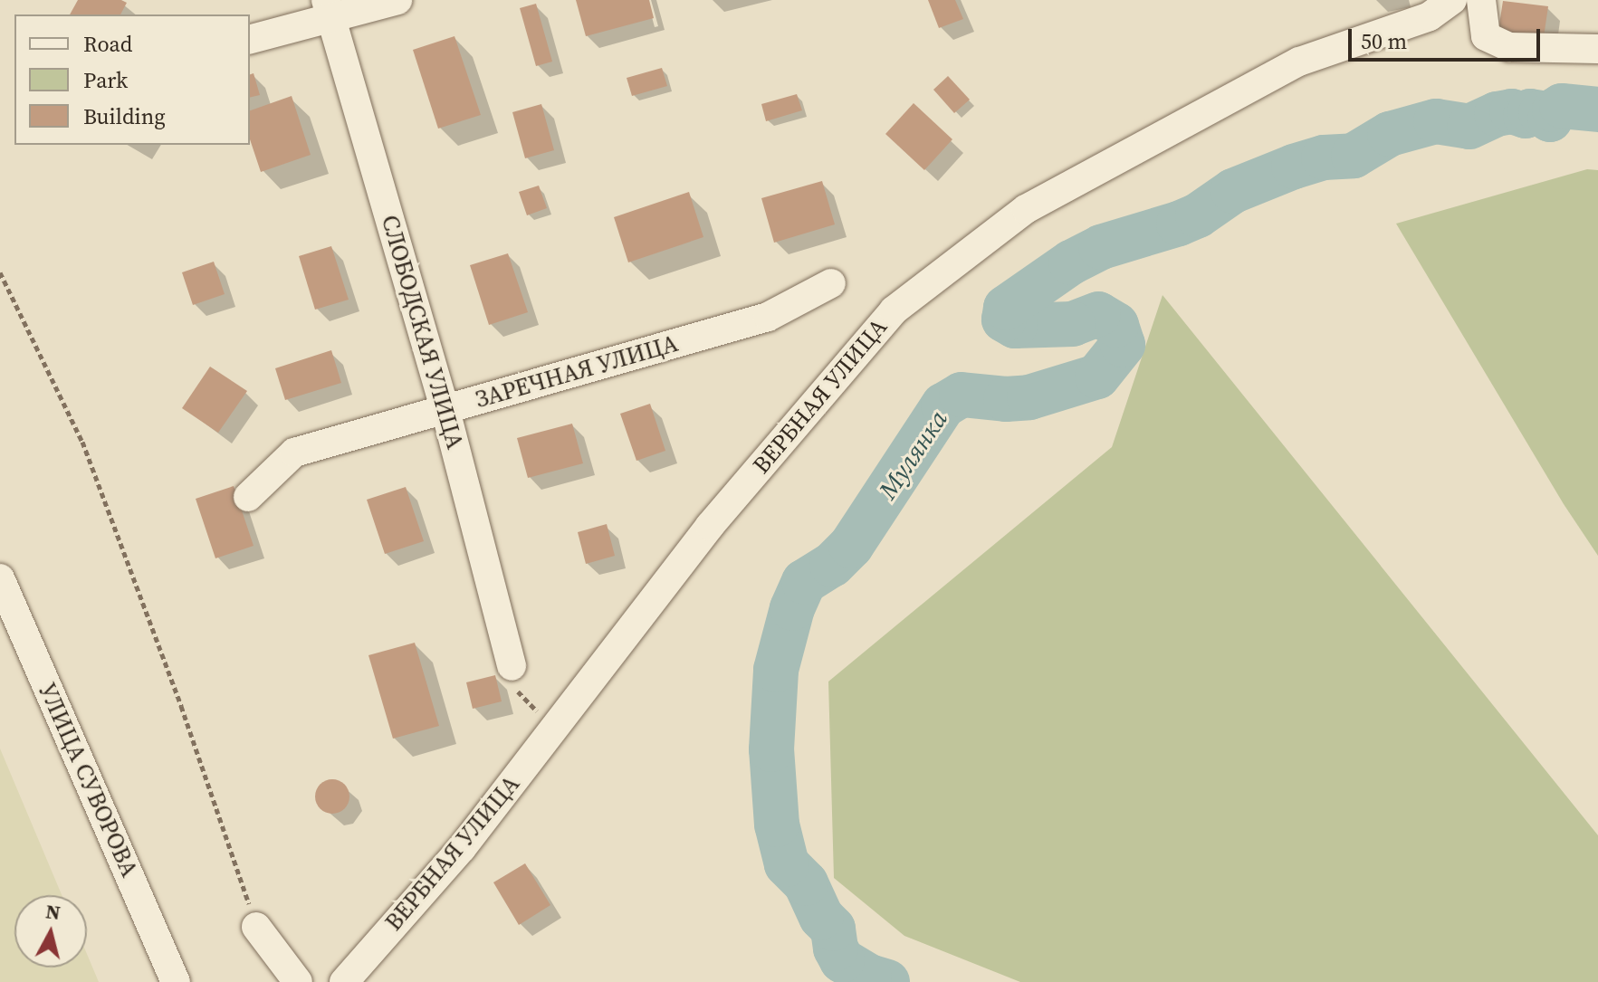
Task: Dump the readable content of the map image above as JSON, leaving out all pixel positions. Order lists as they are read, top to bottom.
{
  "streets": {
    "street": [
      "СЛОБОДСКАЯ УЛИЦА",
      "ЗАРЕЧНАЯ УЛИЦА",
      "ВЕРБНАЯ УЛИЦА",
      "УЛИЦА СУВОРОВА"
    ]
  },
  "crossings": [
    ["СЛОБОДСКАЯ УЛИЦА", "ЗАРЕЧНАЯ УЛИЦА"]
  ],
  "water": ["Мулянка"],
  "legend": ["Road", "Park", "Building"],
  "scale_bar": "50 m",
  "north": "top"
}
